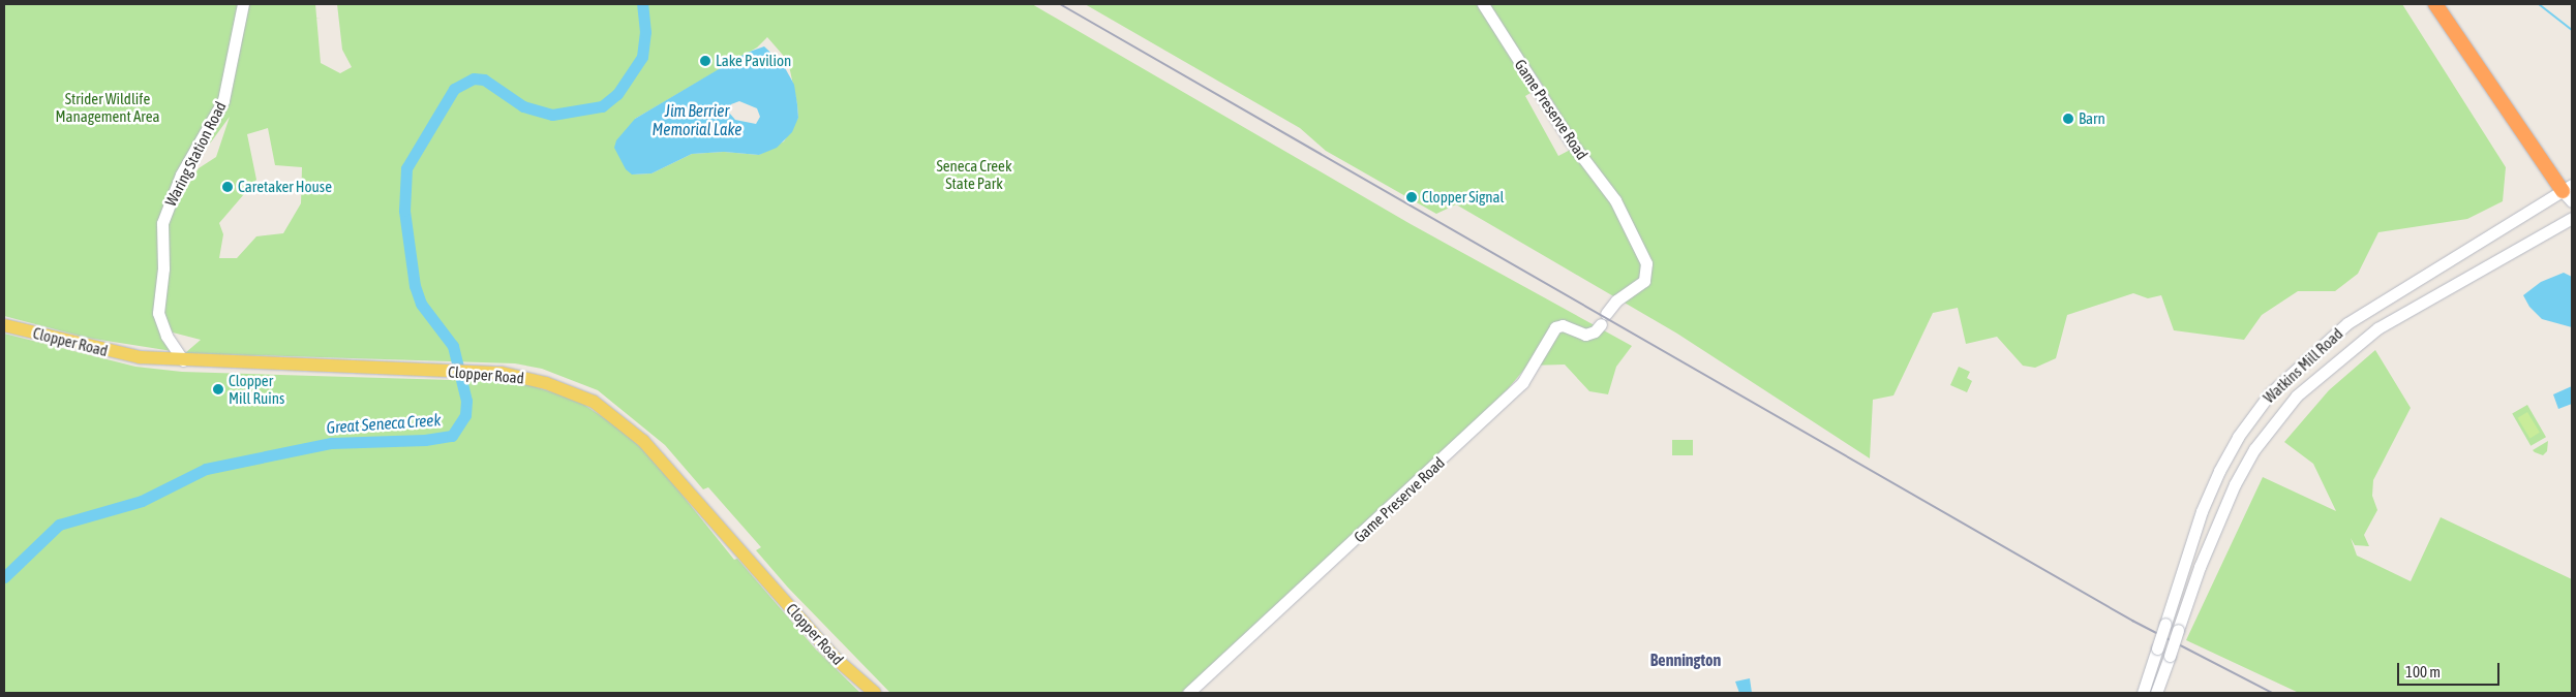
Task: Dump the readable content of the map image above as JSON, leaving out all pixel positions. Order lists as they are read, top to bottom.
{
  "streets": {
    "main road": [
      "Game Preserve Road",
      "Waring Station Road",
      "Clopper Road",
      "Watkins Mill Road"
    ]
  },
  "crossings": [
    ["Waring Station Road", "Clopper Road"]
  ],
  "districts": ["Bennington"],
  "water": ["Jim Berrier Memorial Lake", "Great Seneca Creek"],
  "parks": ["Strider Wildlife Management Area", "Seneca Creek State Park"],
  "places": [
    "Lake Pavilion",
    "Barn",
    "Caretaker House",
    "Clopper Signal",
    "Clopper Mill Ruins"
  ],
  "scale_bar": "100 m"
}
